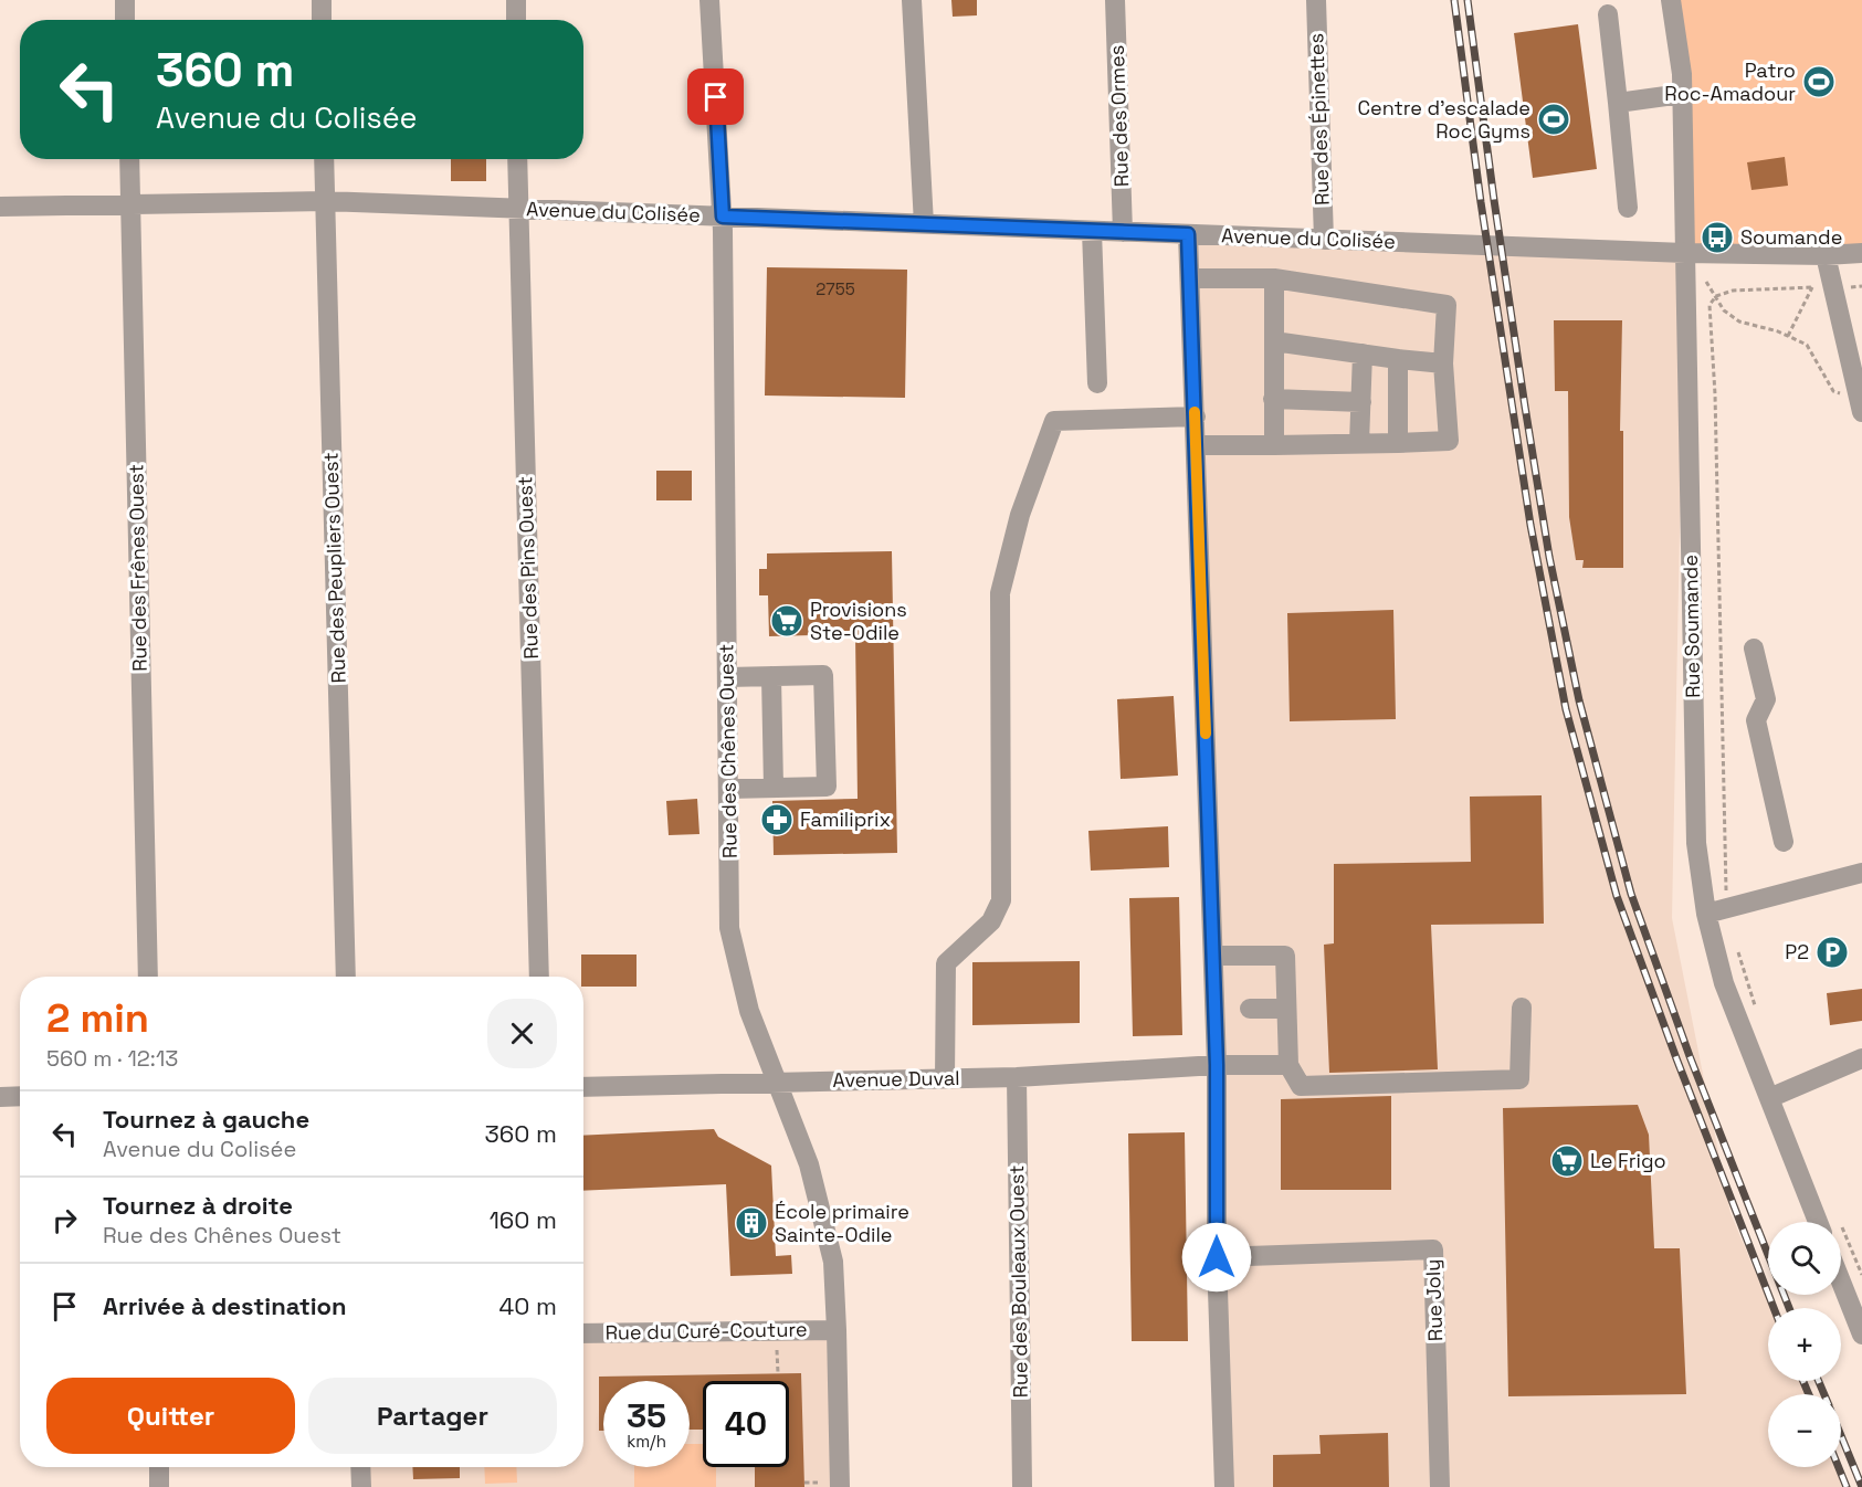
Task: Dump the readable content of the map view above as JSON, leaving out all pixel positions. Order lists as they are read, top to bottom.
{
  "streets": {
    "street": [
      "Rue des Ormes",
      "Rue des Épinettes",
      "Avenue du Colisée",
      "Rue des Frênes Ouest",
      "Rue des Peupliers Ouest",
      "Rue des Pins Ouest",
      "Rue Soumande",
      "Rue des Chênes Ouest",
      "Avenue Duval",
      "Rue des Bouleaux Ouest",
      "Rue Joly",
      "Rue du Curé-Couture"
    ]
  },
  "crossings": [
    ["Rue des Ormes", "Avenue du Colisée"],
    ["Rue des Épinettes", "Avenue du Colisée"],
    ["Avenue du Colisée", "Rue des Frênes Ouest"],
    ["Avenue du Colisée", "Rue des Peupliers Ouest"],
    ["Avenue du Colisée", "Rue des Pins Ouest"],
    ["Avenue du Colisée", "Rue Soumande"],
    ["Avenue du Colisée", "Rue des Chênes Ouest"],
    ["Rue des Chênes Ouest", "Avenue Duval"],
    ["Rue des Chênes Ouest", "Rue du Curé-Couture"],
    ["Avenue Duval", "Rue des Bouleaux Ouest"]
  ],
  "places": {
    "sports": ["Patro Roc-Amadour", "Centre d'escalade Roc Gyms"],
    "bus stop": ["Soumande"],
    "supermarket": ["Provisions Ste-Odile", "Le Frigo"],
    "pharmacy": ["Familiprix"],
    "parking": ["P2"],
    "building": ["École primaire Sainte-Odile"]
  },
  "house_numbers": ["2755"],
  "page": {
    "turn": ["360 m", "Avenue du Colisée"],
    "heading": ["2 min", "560 m · 12:13"],
    "list": [
      {
        "name": "Tournez à gauche",
        "note": "Avenue du Colisée",
        "value": "360 m"
      },
      {
        "name": "Tournez à droite",
        "note": "Rue des Chênes Ouest",
        "value": "160 m"
      },
      {
        "name": "Arrivée à destination",
        "value": "40 m"
      }
    ],
    "map_buttons": ["+", "−"],
    "buttons": ["Quitter", "Partager"],
    "speed": "35 km/h",
    "limit": "40"
  }
}
